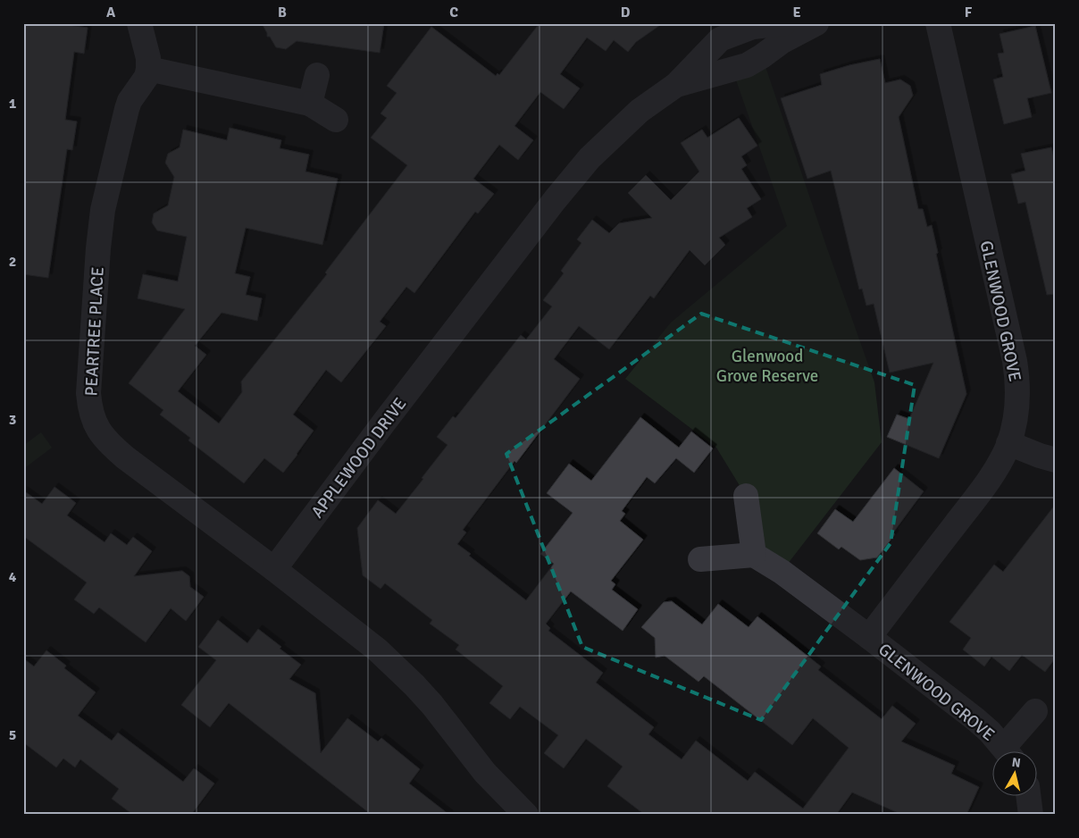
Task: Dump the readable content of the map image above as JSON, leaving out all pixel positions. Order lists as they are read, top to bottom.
{
  "streets": {
    "street": ["GLENWOOD GROVE", "PEARTREE PLACE", "APPLEWOOD DRIVE"]
  },
  "crossings": [
    ["PEARTREE PLACE", "APPLEWOOD DRIVE"]
  ],
  "parks": ["Glenwood Grove Reserve"],
  "north": "top",
  "grid": {
    "columns": [
      "A",
      "B",
      "C",
      "D",
      "E",
      "F"
    ],
    "rows": [
      "1",
      "2",
      "3",
      "4",
      "5"
    ]
  }
}
